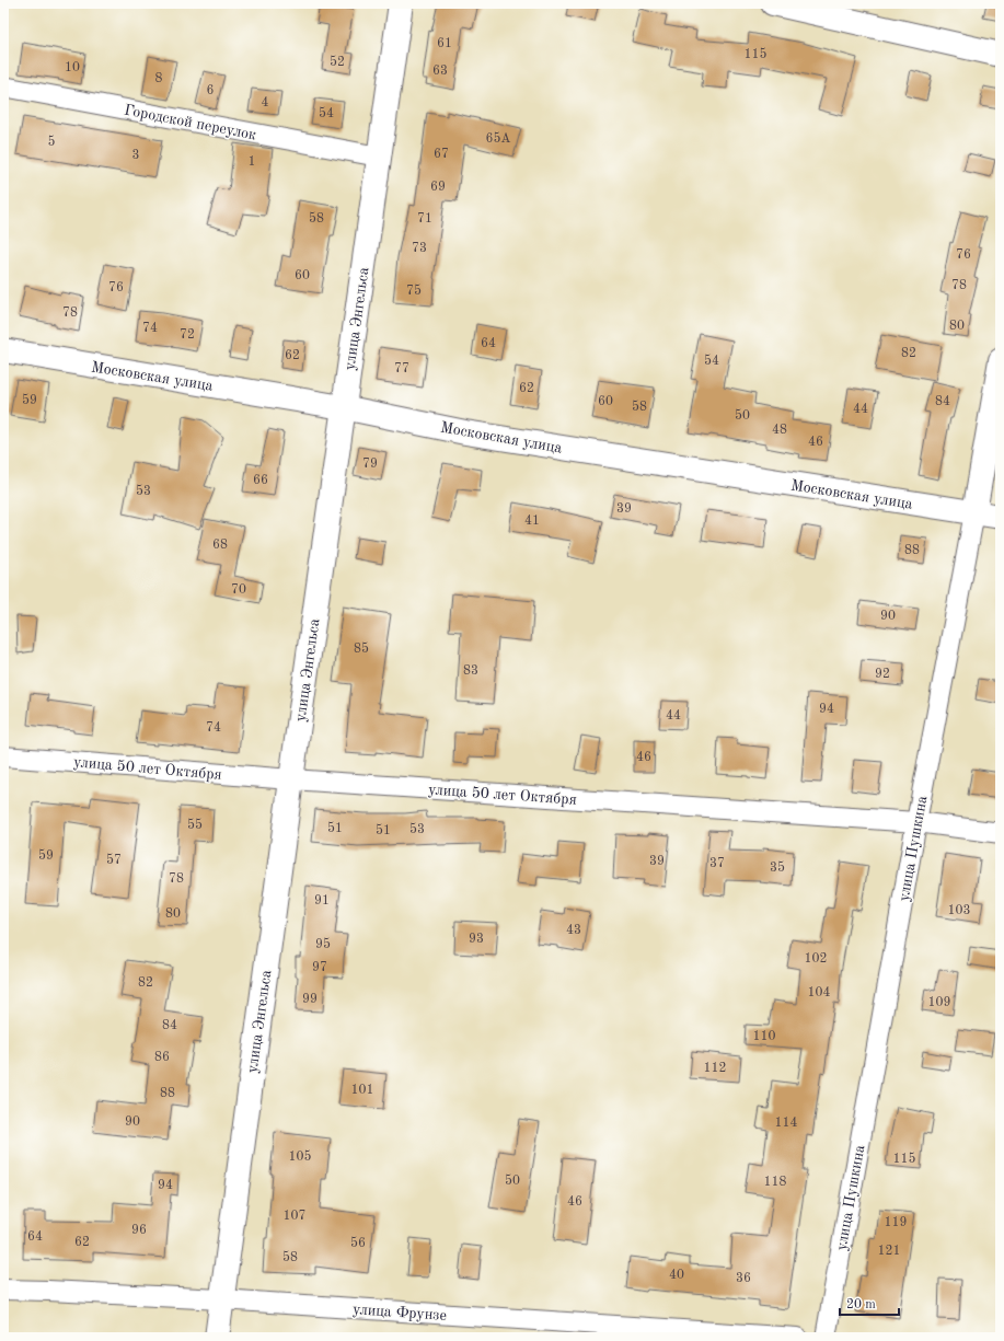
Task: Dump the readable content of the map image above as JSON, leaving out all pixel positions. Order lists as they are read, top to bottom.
{
  "streets": {
    "street": [
      "Городской переулок",
      "улица Энгельса",
      "Московская улица",
      "улица 50 лет Октября",
      "улица Пушкина",
      "улица Фрунзе"
    ]
  },
  "crossings": [
    ["Городской переулок", "улица Энгельса"],
    ["улица Энгельса", "Московская улица"],
    ["улица Энгельса", "улица 50 лет Октября"],
    ["улица Энгельса", "улица Фрунзе"],
    ["Московская улица", "улица Пушкина"],
    ["улица 50 лет Октября", "улица Пушкина"]
  ],
  "house_numbers": [
    "61",
    "115",
    "52",
    "10",
    "63",
    "8",
    "6",
    "4",
    "54",
    "65А",
    "5",
    "67",
    "3",
    "1",
    "69",
    "58",
    "71",
    "73",
    "76",
    "60",
    "78",
    "76",
    "75",
    "78",
    "80",
    "74",
    "72",
    "64",
    "82",
    "62",
    "54",
    "77",
    "62",
    "59",
    "60",
    "84",
    "58",
    "44",
    "50",
    "48",
    "46",
    "79",
    "66",
    "53",
    "39",
    "41",
    "68",
    "88",
    "70",
    "90",
    "85",
    "83",
    "92",
    "94",
    "44",
    "74",
    "46",
    "55",
    "51",
    "53",
    "51",
    "59",
    "57",
    "39",
    "37",
    "35",
    "78",
    "91",
    "103",
    "80",
    "43",
    "93",
    "95",
    "102",
    "97",
    "82",
    "104",
    "99",
    "109",
    "84",
    "110",
    "86",
    "112",
    "101",
    "88",
    "90",
    "114",
    "105",
    "115",
    "50",
    "118",
    "94",
    "46",
    "107",
    "119",
    "96",
    "64",
    "62",
    "56",
    "121",
    "58",
    "40",
    "36"
  ],
  "scale_bar": "20 m"
}
